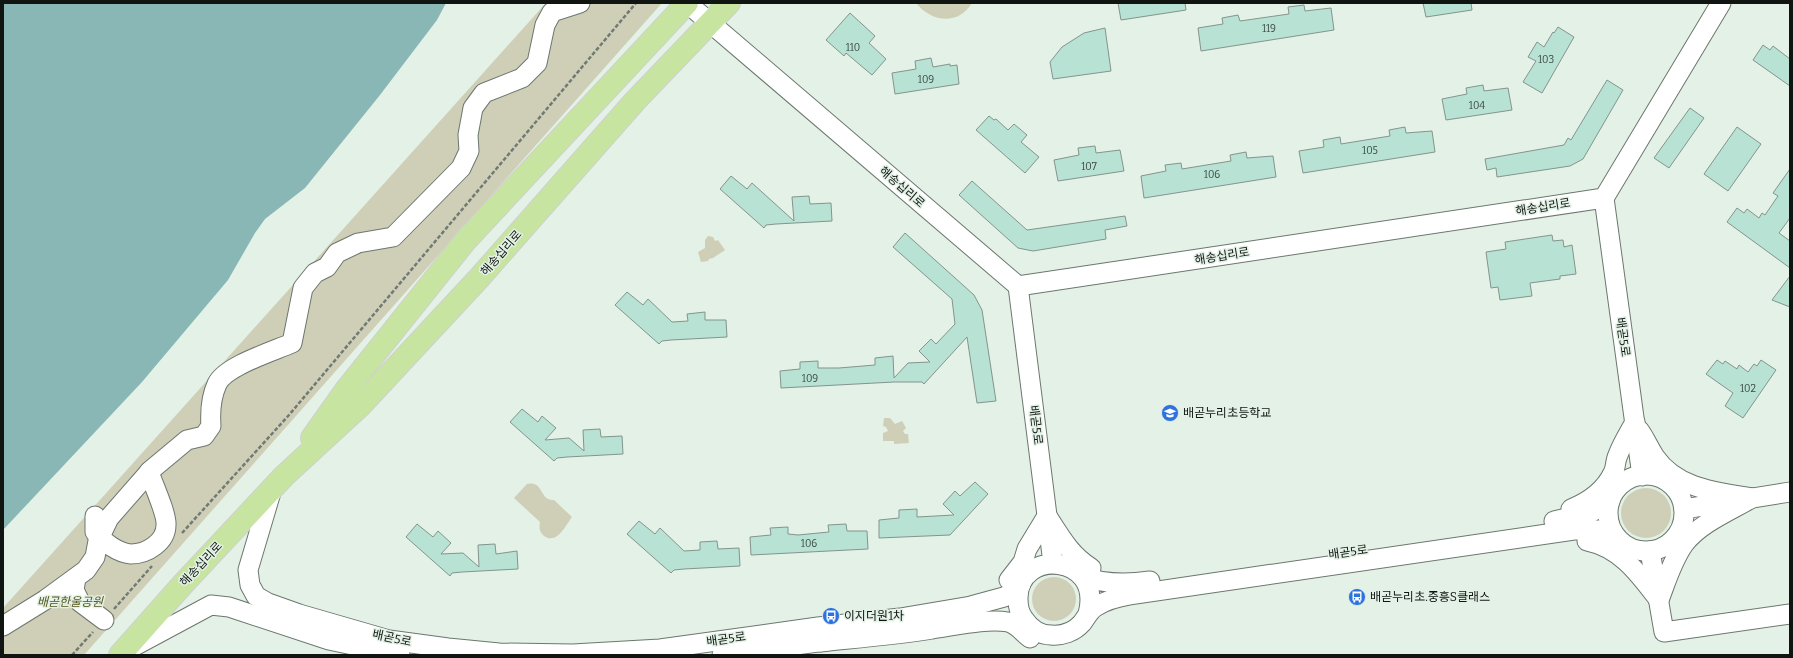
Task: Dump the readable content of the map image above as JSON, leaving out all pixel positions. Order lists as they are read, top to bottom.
{
  "streets": {
    "main road": ["해송십리로"],
    "street": ["배곧5로"]
  },
  "crossings": [
    ["해송십리로", "배곧5로"]
  ],
  "parks": ["배곧한울공원"],
  "places": {
    "school or university": ["배곧누리초등학교"],
    "bus stop": ["배곧누리초.중흥S클래스", "이지더원1차"]
  },
  "house_numbers": [
    "119",
    "110",
    "103",
    "109",
    "104",
    "105",
    "107",
    "106",
    "109",
    "102",
    "106"
  ]
}
